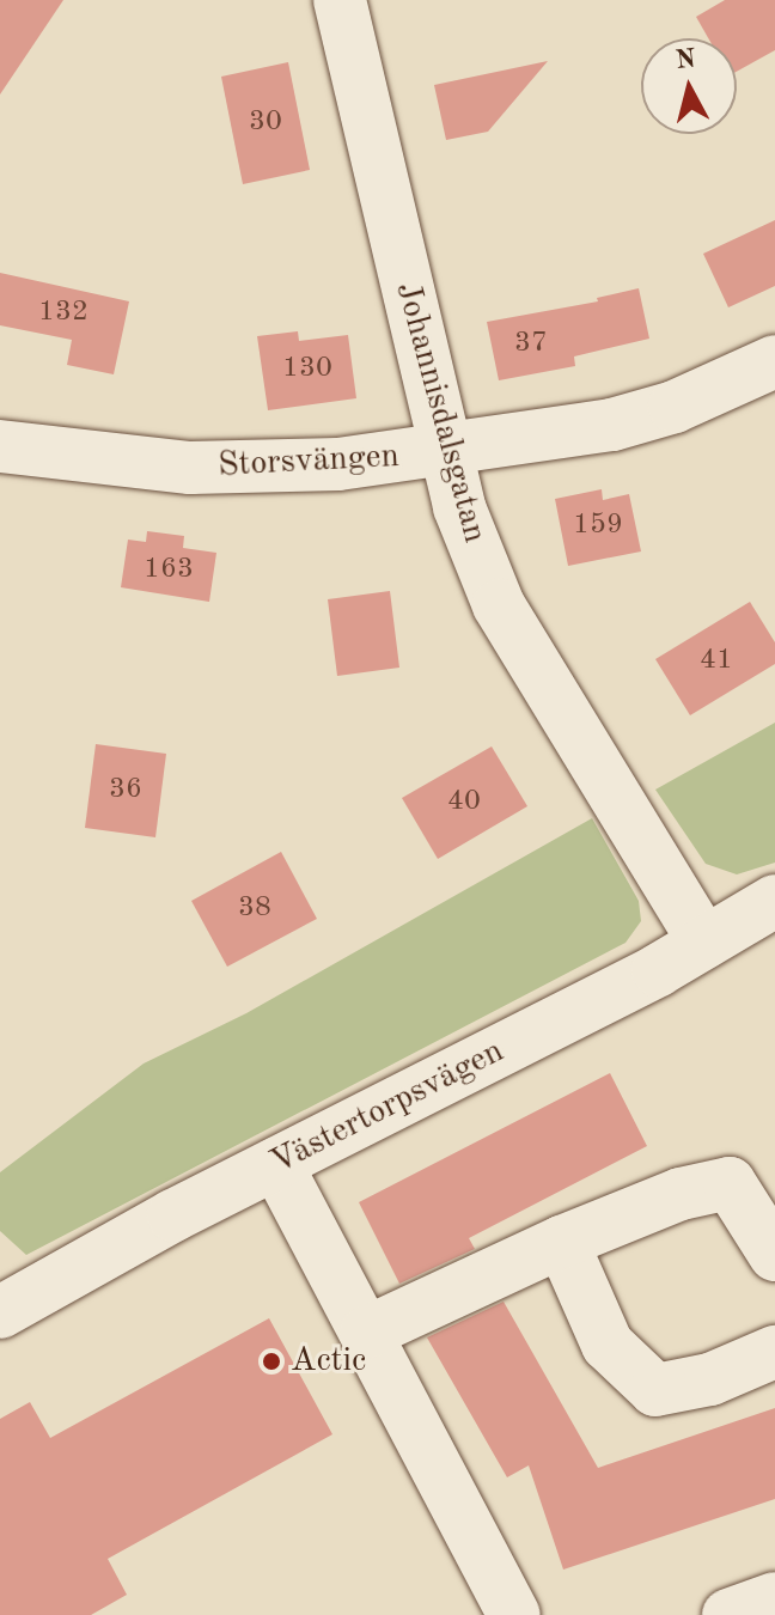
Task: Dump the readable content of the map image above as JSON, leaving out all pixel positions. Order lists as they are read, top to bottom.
{
  "streets": {
    "street": ["Johannisdalsgatan", "Storsvängen", "Västertorpsvägen"]
  },
  "crossings": [
    ["Johannisdalsgatan", "Storsvängen"],
    ["Johannisdalsgatan", "Västertorpsvägen"]
  ],
  "places": ["Actic"],
  "house_numbers": [
    "30",
    "132",
    "37",
    "130",
    "159",
    "163",
    "41",
    "36",
    "40",
    "38"
  ],
  "north": "top"
}
